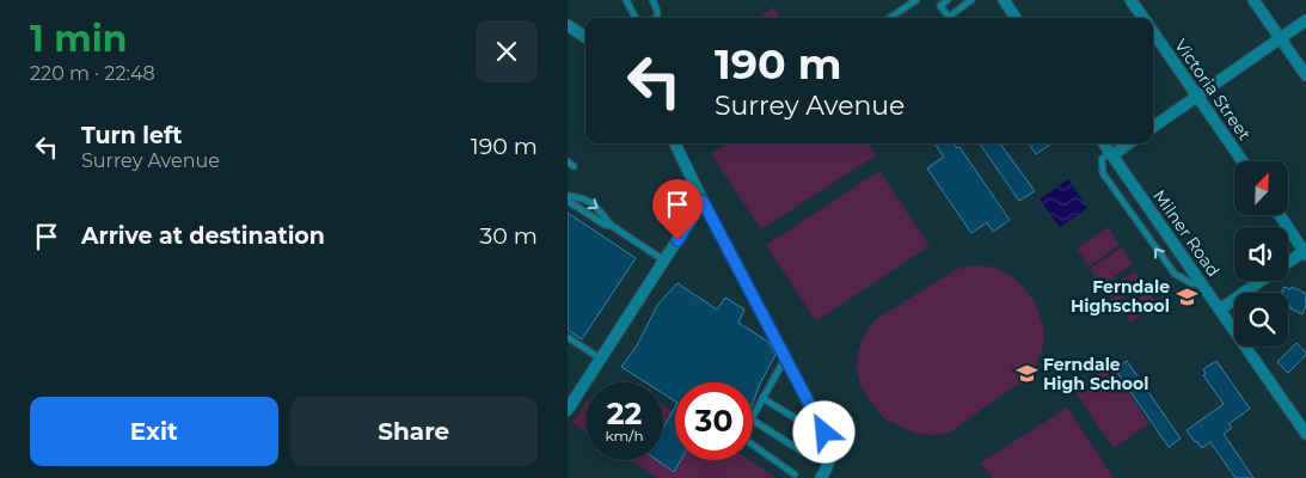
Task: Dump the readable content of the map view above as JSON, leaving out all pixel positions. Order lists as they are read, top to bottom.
{
  "streets": {
    "street": ["Victoria Street", "Milner Road"]
  },
  "places": {
    "school or university": ["Ferndale Highschool", "Ferndale High School"]
  },
  "north": "top right",
  "page": {
    "heading": ["1 min", "220 m · 22:48"],
    "turn": ["190 m", "Surrey Avenue"],
    "list": [
      {
        "name": "Turn left",
        "note": "Surrey Avenue",
        "value": "190 m"
      },
      {
        "name": "Arrive at destination",
        "value": "30 m"
      }
    ],
    "speed": "22 km/h",
    "limit": "30",
    "buttons": ["Exit", "Share"]
  }
}
